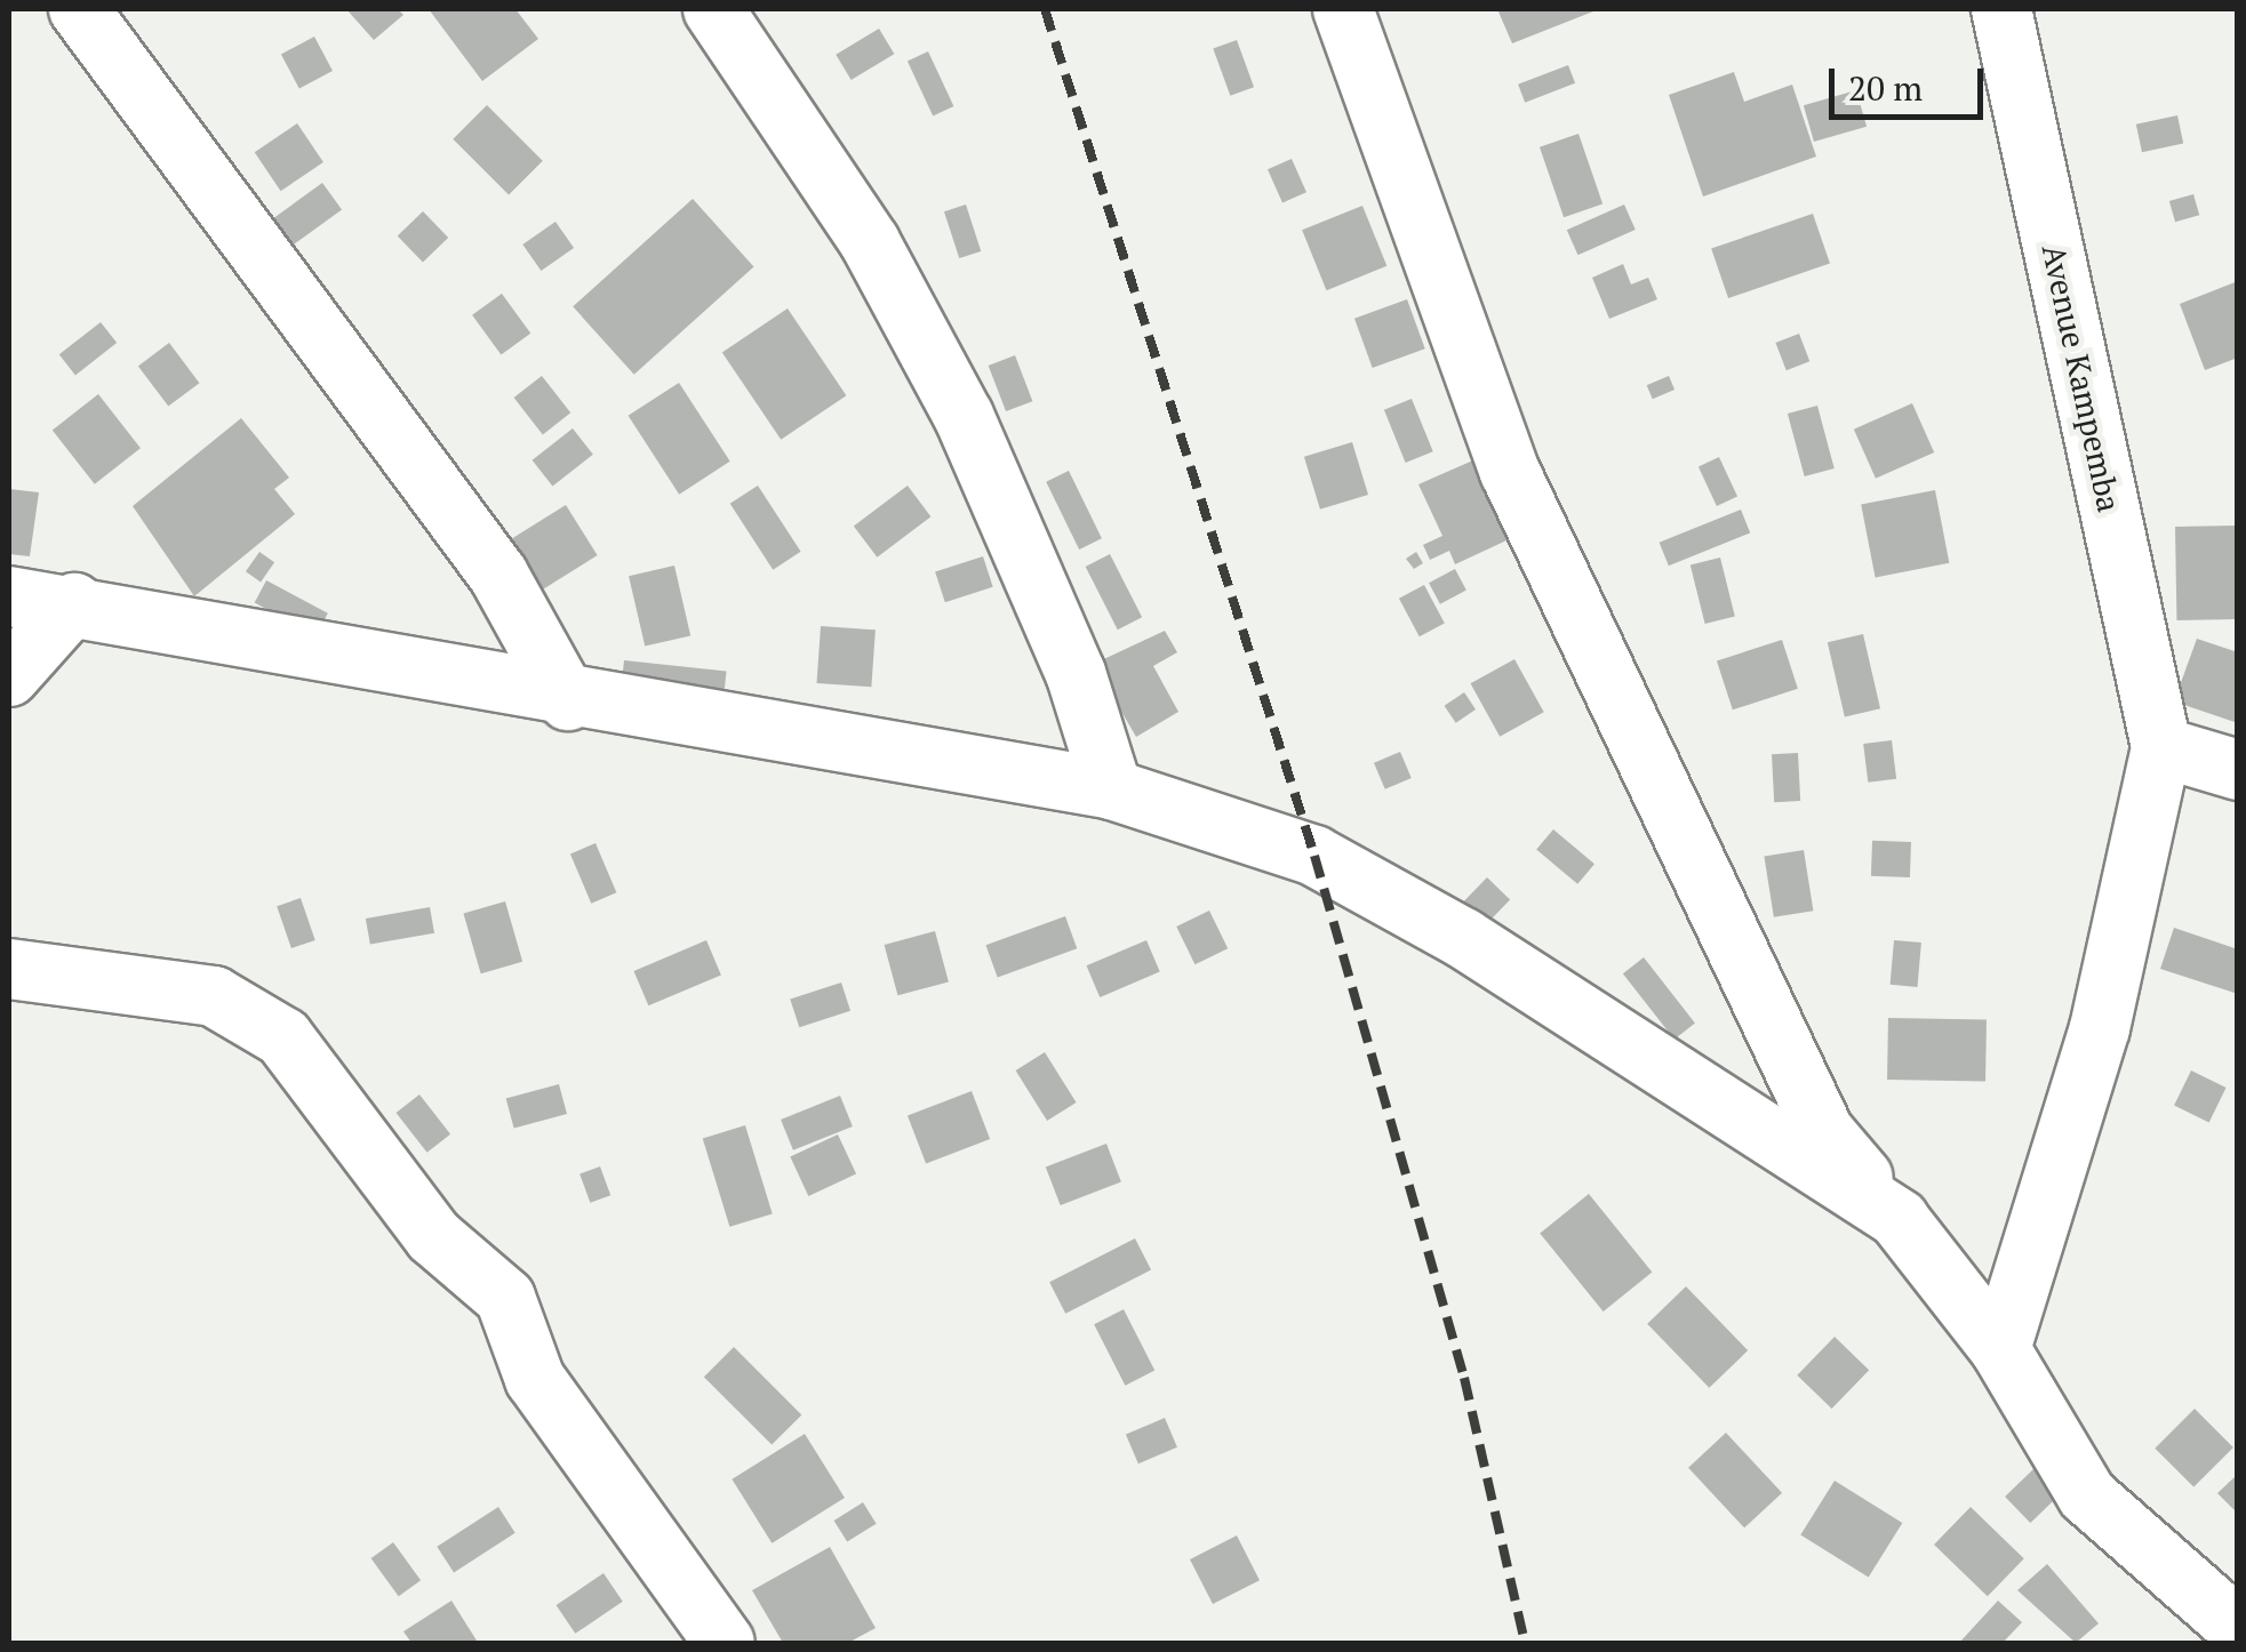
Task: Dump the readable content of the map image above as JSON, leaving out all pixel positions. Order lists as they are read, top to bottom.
{
  "streets": {
    "street": ["Avenue Kampemba"]
  },
  "scale_bar": "20 m"
}
